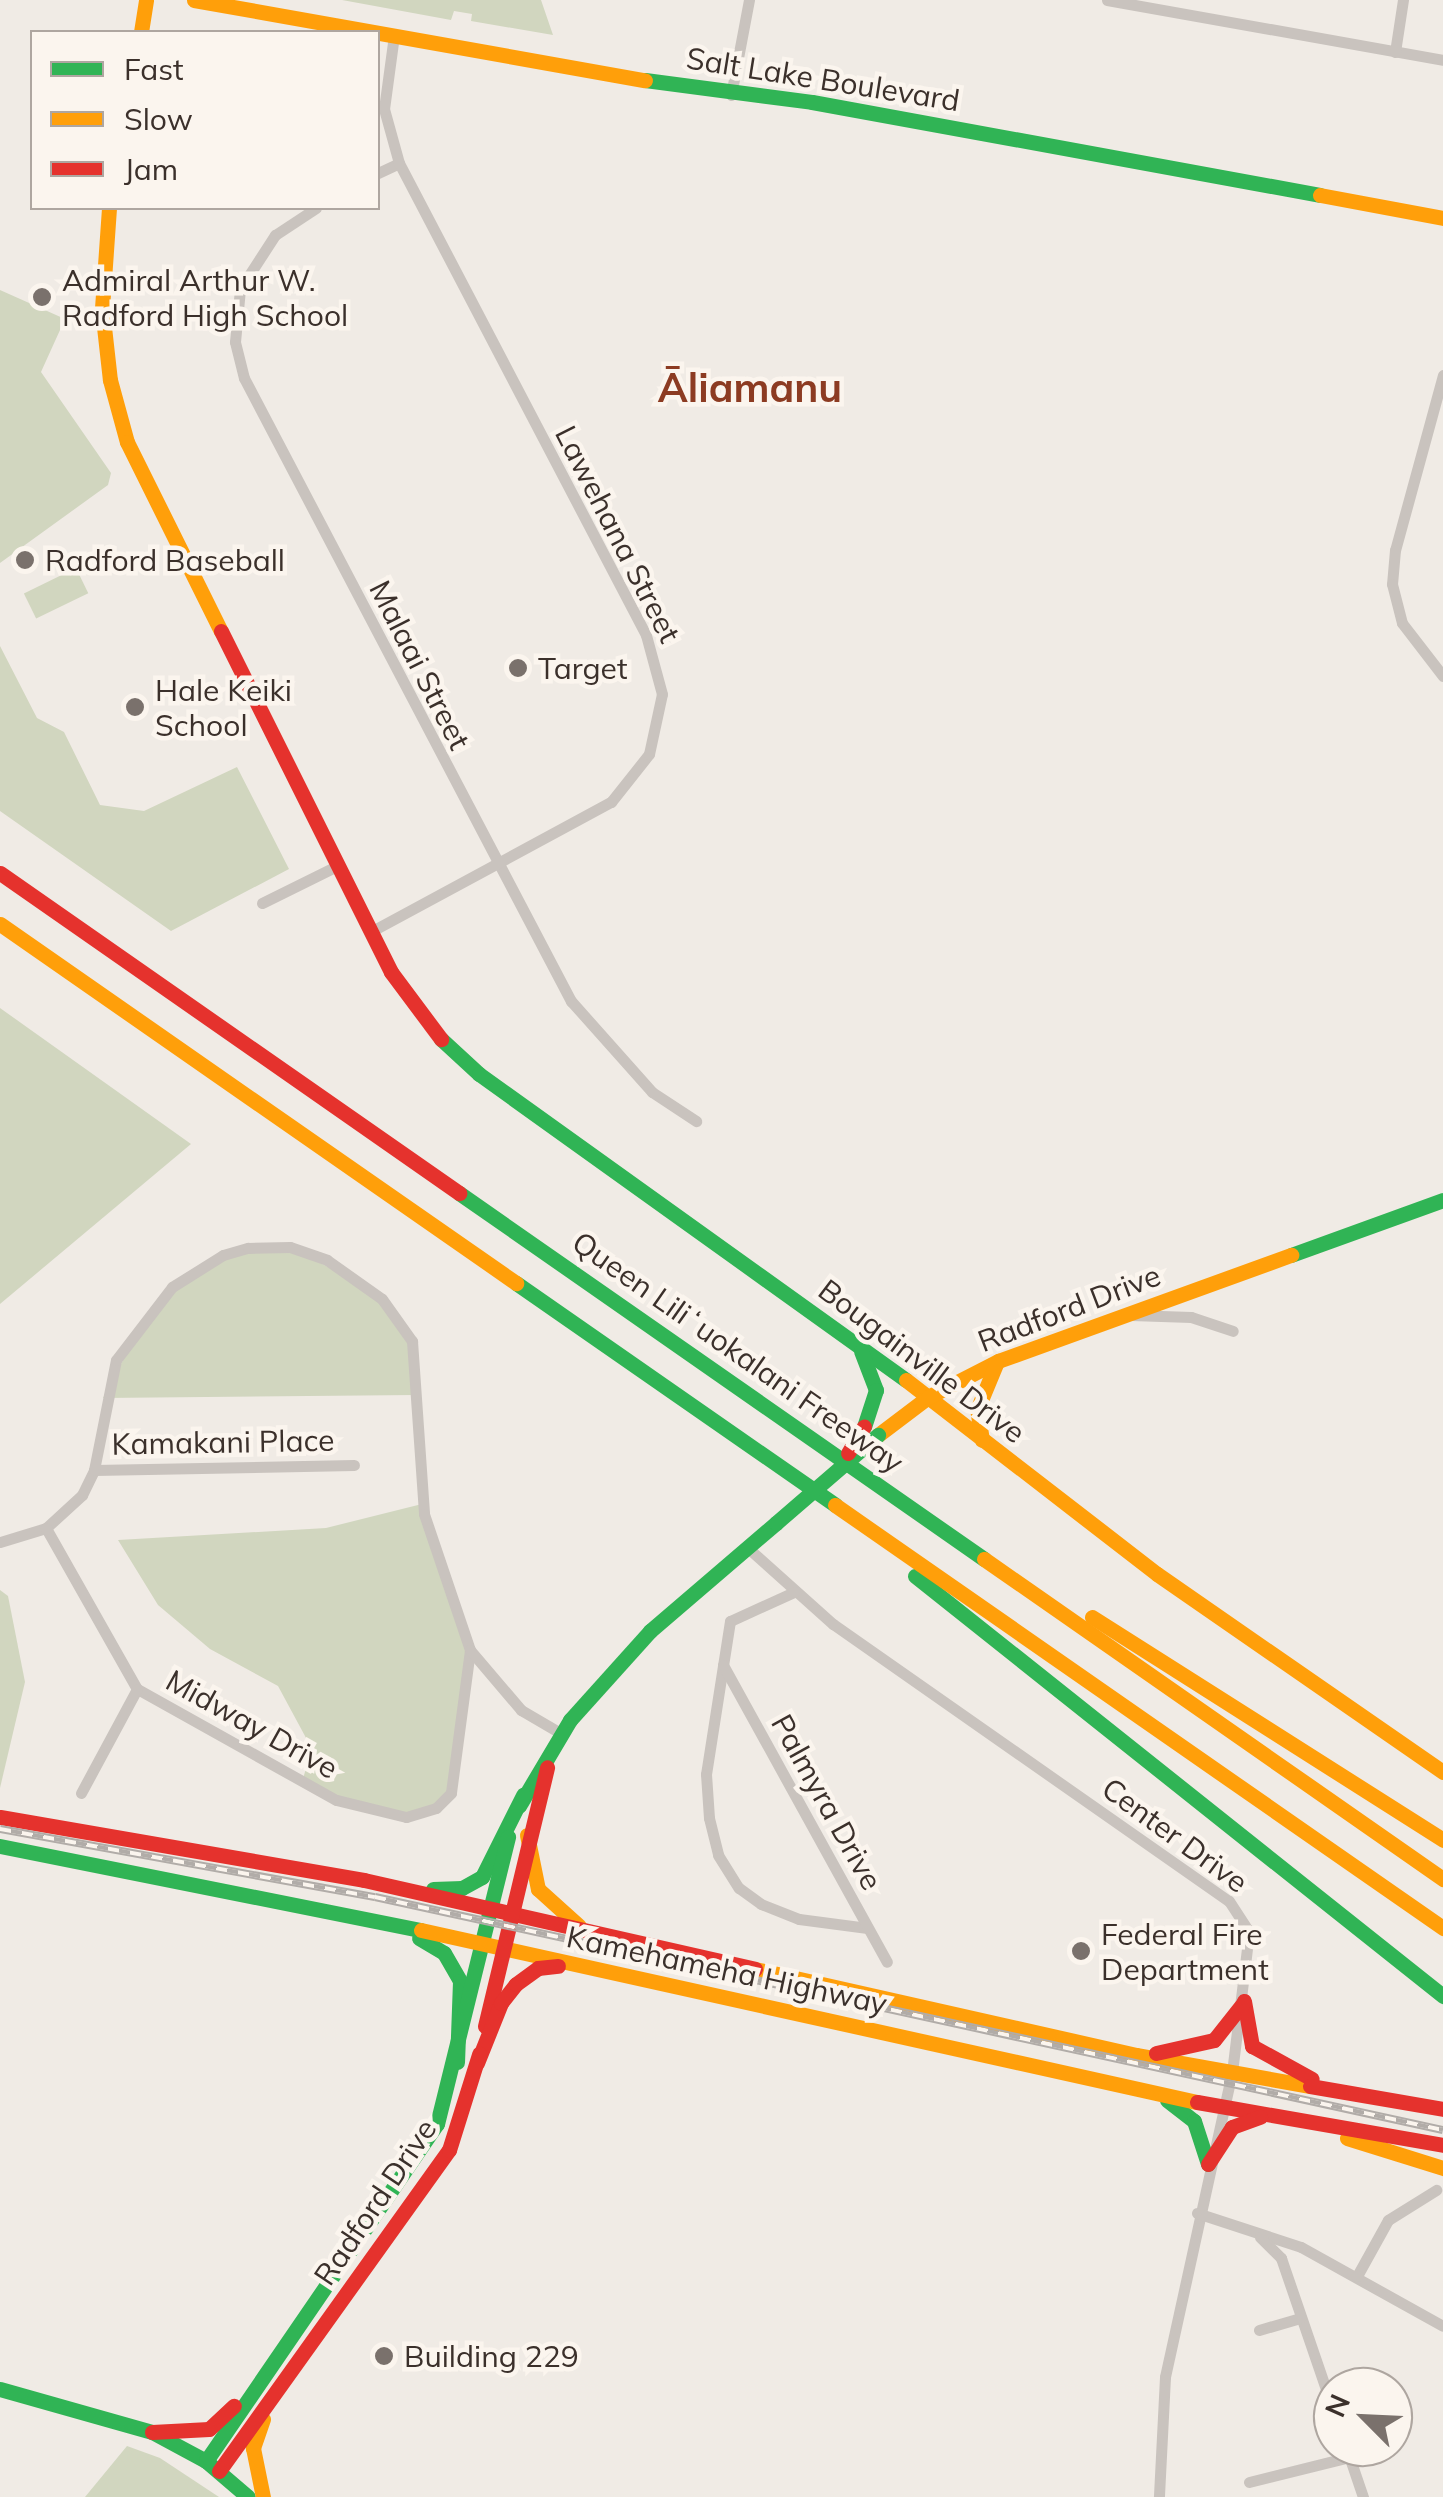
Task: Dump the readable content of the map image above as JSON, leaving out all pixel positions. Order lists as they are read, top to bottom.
{
  "streets": {
    "main road": [
      "Salt Lake Boulevard",
      "Radford Drive",
      "Queen Liliʻuokalani Freeway",
      "Bougainville Drive",
      "Kamehameha Highway"
    ],
    "street": [
      "Lawehana Street",
      "Malaai Street",
      "Kamakani Place",
      "Midway Drive",
      "Palmyra Drive",
      "Center Drive"
    ]
  },
  "crossings": [
    ["Salt Lake Boulevard", "Lawehana Street"],
    ["Lawehana Street", "Malaai Street"],
    ["Lawehana Street", "Bougainville Drive"],
    ["Radford Drive", "Bougainville Drive"],
    ["Radford Drive", "Center Drive"],
    ["Radford Drive", "Kamehameha Highway"],
    ["Center Drive", "Kamehameha Highway"]
  ],
  "districts": ["Āliamanu"],
  "places": [
    "Admiral Arthur W. Radford High School",
    "Radford Baseball",
    "Target",
    "Hale Keiki School",
    "Federal Fire Department",
    "Building 229"
  ],
  "legend": ["Fast", "Slow", "Jam"],
  "north": "top left"
}
